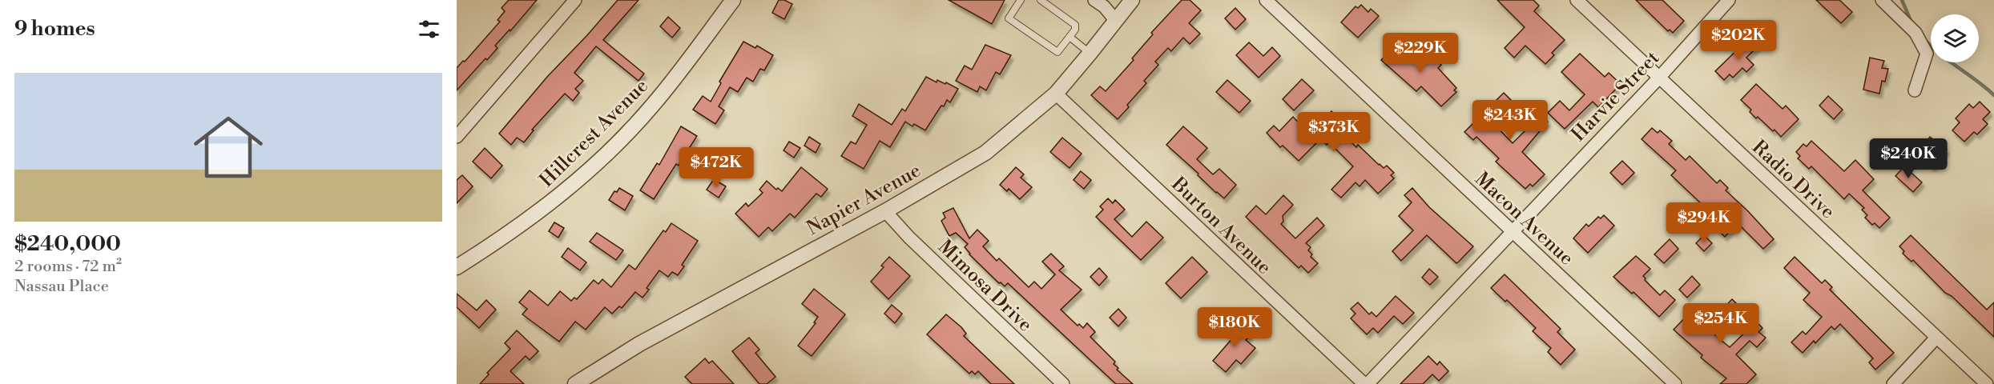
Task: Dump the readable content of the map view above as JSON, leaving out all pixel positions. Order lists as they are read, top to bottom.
{
  "streets": {
    "street": [
      "Harvie Street",
      "Hillcrest Avenue",
      "Radio Drive",
      "Napier Avenue",
      "Macon Avenue",
      "Burton Avenue",
      "Mimosa Drive"
    ]
  },
  "crossings": [
    ["Harvie Street", "Radio Drive"],
    ["Harvie Street", "Macon Avenue"],
    ["Harvie Street", "Burton Avenue"],
    ["Napier Avenue", "Burton Avenue"],
    ["Napier Avenue", "Mimosa Drive"]
  ],
  "page": {
    "heading": "9 homes",
    "price": [
      "$202K",
      "$229K",
      "$243K",
      "$373K",
      "$240K",
      "$472K",
      "$294K",
      "$254K",
      "$180K"
    ],
    "list": [
      {
        "name": "$240,000",
        "note": "2 rooms · 72 m² · Nassau Place"
      }
    ]
  }
}
